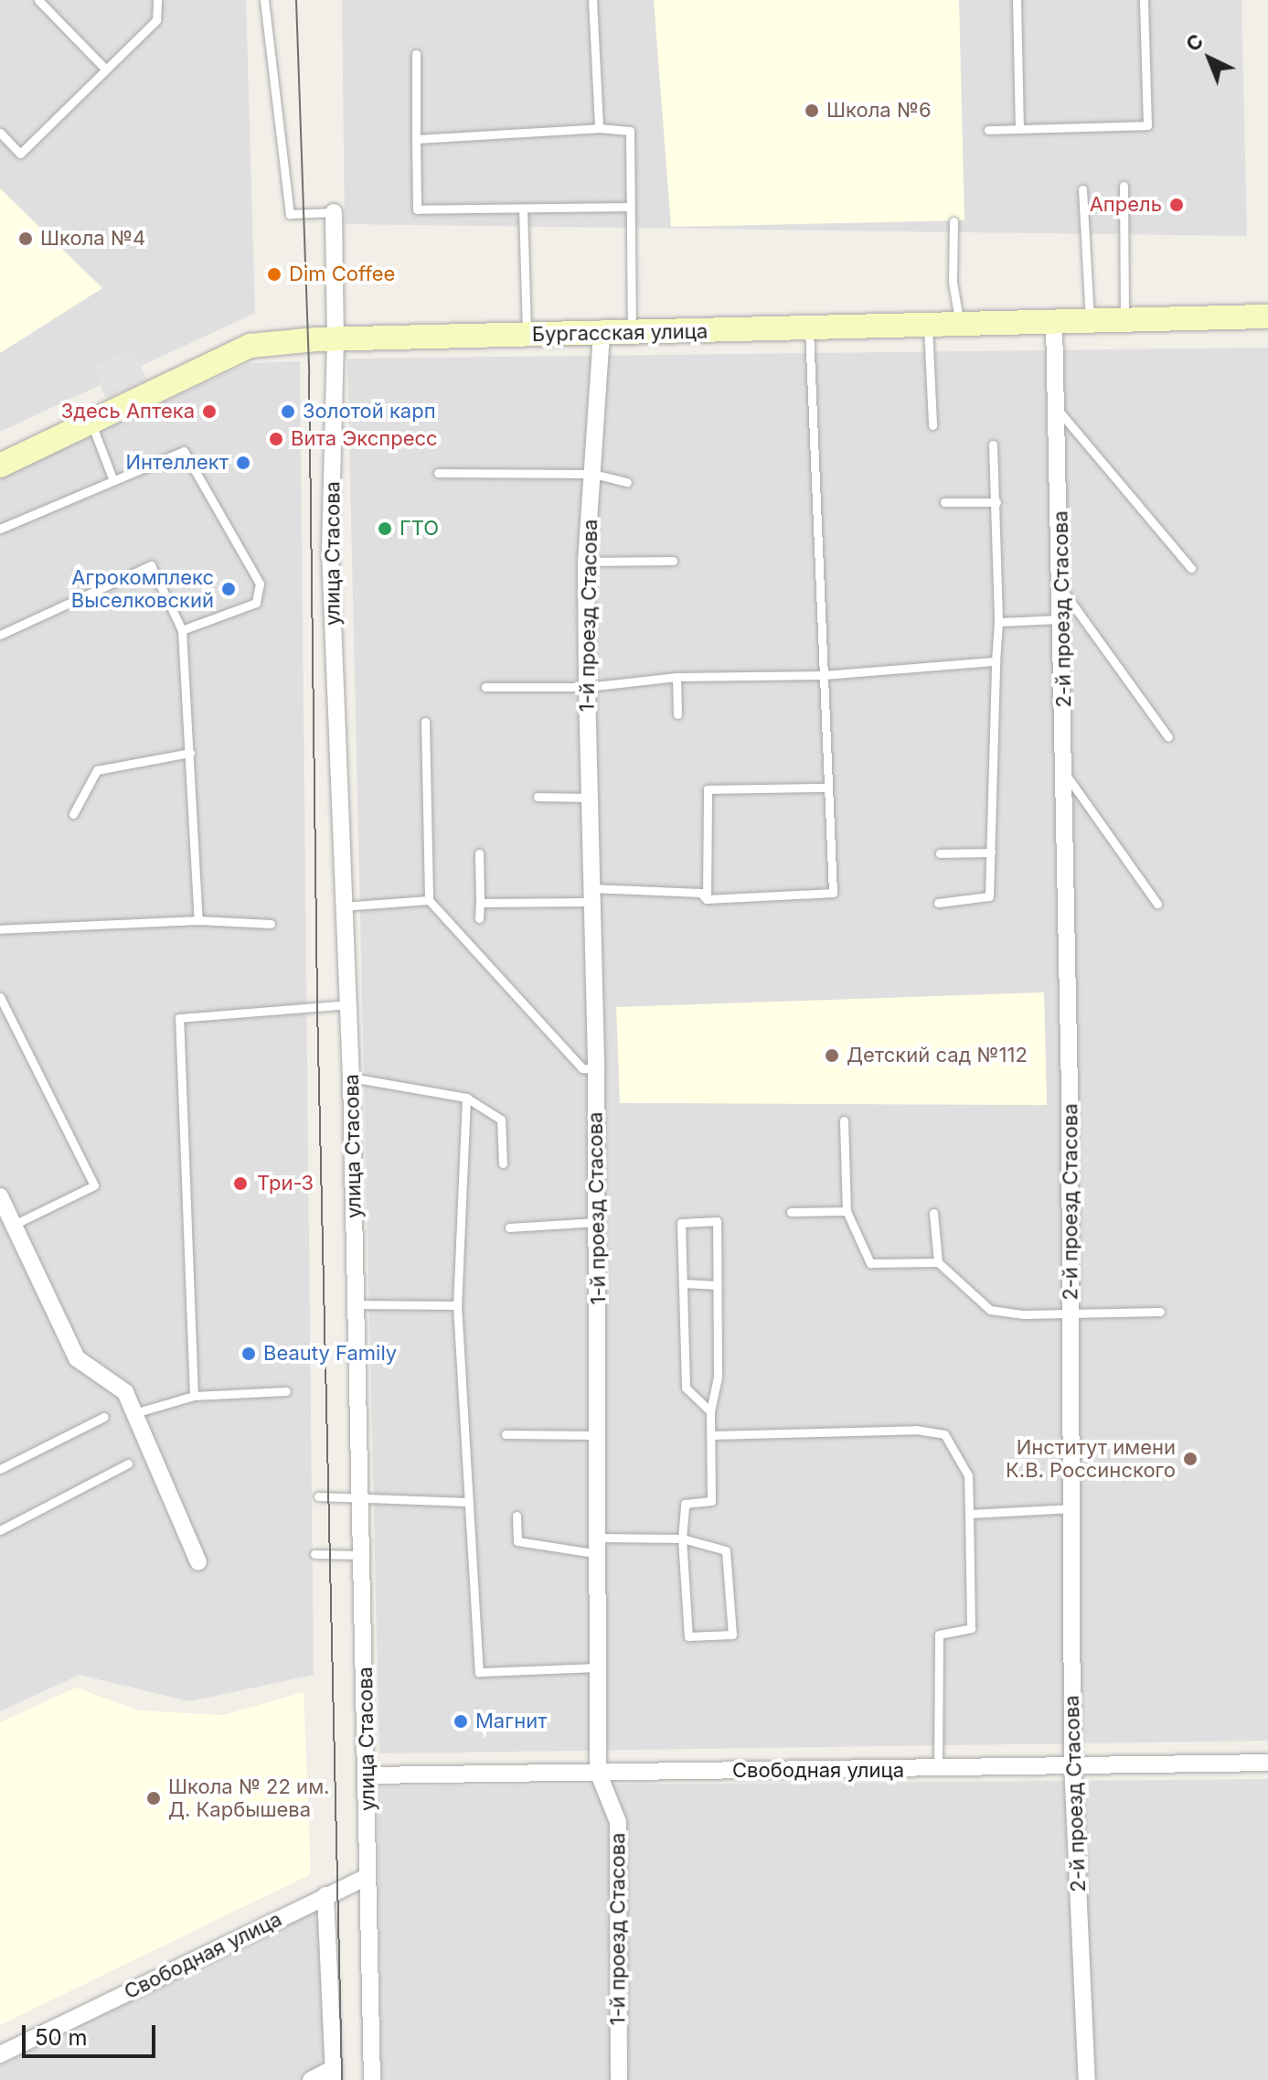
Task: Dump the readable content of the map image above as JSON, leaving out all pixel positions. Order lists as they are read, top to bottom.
{
  "streets": {
    "street": [
      "Бургасская улица",
      "улица Стасова",
      "2-й проезд Стасова",
      "1-й проезд Стасова",
      "Свободная улица"
    ]
  },
  "crossings": [
    ["Бургасская улица", "улица Стасова"],
    ["Бургасская улица", "2-й проезд Стасова"],
    ["Бургасская улица", "1-й проезд Стасова"],
    ["улица Стасова", "Свободная улица"],
    ["2-й проезд Стасова", "Свободная улица"],
    ["1-й проезд Стасова", "Свободная улица"]
  ],
  "places": [
    "Школа №6",
    "Апрель",
    "Школа №4",
    "Dim Coffee",
    "Здесь Аптека",
    "Золотой карп",
    "Вита Экспресс",
    "Интеллект",
    "ГТО",
    "Агрокомплекс Выселковский",
    "Детский сад №112",
    "Три-З",
    "Beauty Family",
    "Институт имени К.В. Россинского",
    "Магнит",
    "Школа № 22 им. Д. Карбышева"
  ],
  "scale_bar": "50 m",
  "north": "top left"
}
